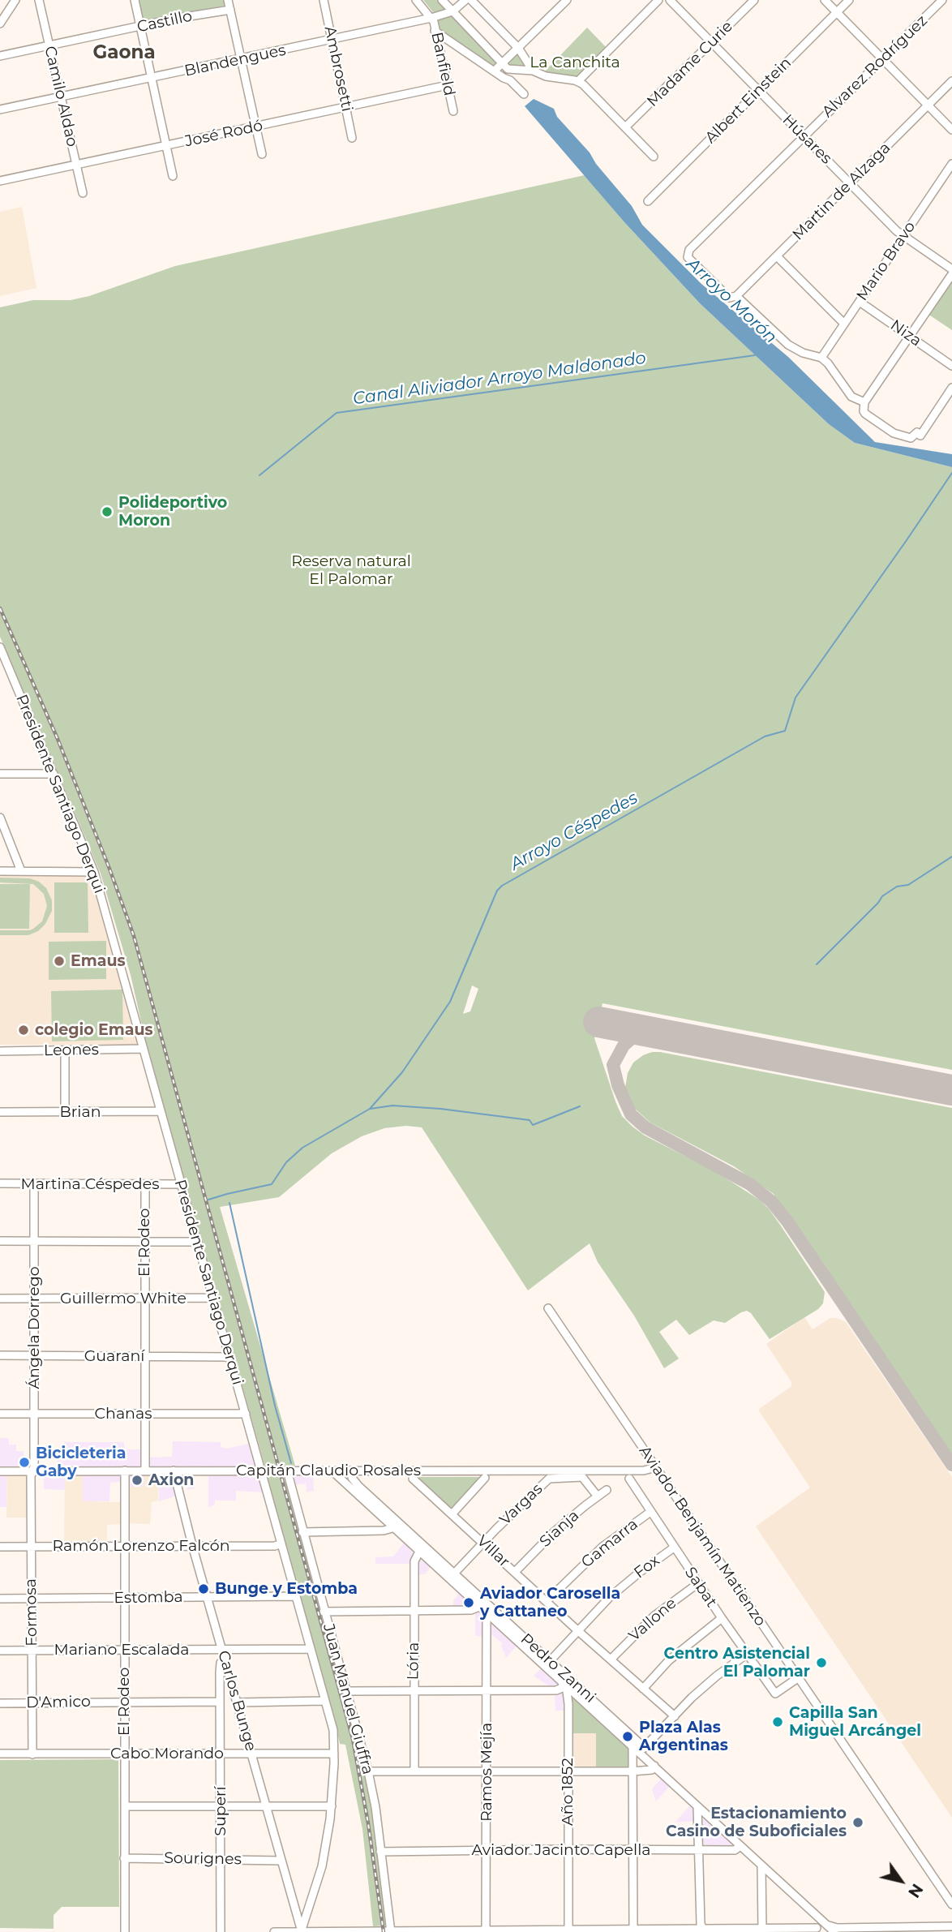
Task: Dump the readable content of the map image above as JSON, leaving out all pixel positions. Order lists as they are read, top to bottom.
{
  "streets": {
    "street": [
      "Castillo",
      "Blandengues",
      "Banfield",
      "Madame Curie",
      "Alvarez Rodríguez",
      "Ambrosetti",
      "Camilo Aldao",
      "Albert Einstein",
      "José Rodó",
      "Húsares",
      "Martin de Alzaga",
      "Mario Bravo",
      "Niza",
      "Presidente Santiago Derqui",
      "Leones",
      "Brian",
      "Martina Céspedes",
      "El Rodeo",
      "Guillermo White",
      "Ángela Dorrego",
      "Guaraní",
      "Chanas",
      "Capitán Claudio Rosales",
      "Vargas",
      "Sianja",
      "Aviador Benjamín Matienzo",
      "Gamarra",
      "Ramón Lorenzo Falcón",
      "Villar",
      "Fox",
      "Sabat",
      "Estomba",
      "Formosa",
      "Vallone",
      "Mariano Escalada",
      "Lória",
      "Pedro Zanni",
      "Juan Manuel Giuffra",
      "Carlos Bunge",
      "D'Amico",
      "Cabo Morando",
      "Ramos Mejía",
      "Año 1852",
      "Superí",
      "Aviador Jacinto Capella",
      "Sourignes"
    ]
  },
  "crossings": [
    ["Castillo", "Camilo Aldao"],
    ["Blandengues", "Banfield"],
    ["Blandengues", "Ambrosetti"],
    ["Blandengues", "Camilo Aldao"],
    ["Banfield", "José Rodó"],
    ["Madame Curie", "Húsares"],
    ["Alvarez Rodríguez", "Húsares"],
    ["Alvarez Rodríguez", "Martin de Alzaga"],
    ["Ambrosetti", "José Rodó"],
    ["Camilo Aldao", "José Rodó"],
    ["Albert Einstein", "Húsares"],
    ["Húsares", "Martin de Alzaga"],
    ["Húsares", "Mario Bravo"],
    ["Mario Bravo", "Niza"],
    ["Presidente Santiago Derqui", "Leones"],
    ["Presidente Santiago Derqui", "Brian"],
    ["Presidente Santiago Derqui", "Martina Céspedes"],
    ["Presidente Santiago Derqui", "Guillermo White"],
    ["Presidente Santiago Derqui", "Guaraní"],
    ["Presidente Santiago Derqui", "Chanas"],
    ["Presidente Santiago Derqui", "Capitán Claudio Rosales"],
    ["Presidente Santiago Derqui", "Ramón Lorenzo Falcón"],
    ["Presidente Santiago Derqui", "Estomba"],
    ["Presidente Santiago Derqui", "Mariano Escalada"],
    ["Presidente Santiago Derqui", "Carlos Bunge"],
    ["Presidente Santiago Derqui", "Cabo Morando"],
    ["Martina Céspedes", "El Rodeo"],
    ["Martina Céspedes", "Ángela Dorrego"],
    ["El Rodeo", "Guillermo White"],
    ["El Rodeo", "Guaraní"],
    ["El Rodeo", "Chanas"],
    ["El Rodeo", "Capitán Claudio Rosales"],
    ["El Rodeo", "Ramón Lorenzo Falcón"],
    ["El Rodeo", "Estomba"],
    ["El Rodeo", "Mariano Escalada"],
    ["El Rodeo", "D'Amico"],
    ["El Rodeo", "Cabo Morando"],
    ["El Rodeo", "Sourignes"],
    ["Guillermo White", "Ángela Dorrego"],
    ["Ángela Dorrego", "Guaraní"],
    ["Ángela Dorrego", "Chanas"],
    ["Ángela Dorrego", "Capitán Claudio Rosales"],
    ["Ángela Dorrego", "Formosa"],
    ["Capitán Claudio Rosales", "Aviador Benjamín Matienzo"],
    ["Capitán Claudio Rosales", "Formosa"],
    ["Capitán Claudio Rosales", "Pedro Zanni"],
    ["Capitán Claudio Rosales", "Juan Manuel Giuffra"],
    ["Capitán Claudio Rosales", "Carlos Bunge"],
    ["Vargas", "Sianja"],
    ["Vargas", "Villar"],
    ["Vargas", "Pedro Zanni"],
    ["Sianja", "Villar"],
    ["Aviador Benjamín Matienzo", "Sabat"],
    ["Gamarra", "Villar"],
    ["Gamarra", "Sabat"],
    ["Ramón Lorenzo Falcón", "Formosa"],
    ["Ramón Lorenzo Falcón", "Carlos Bunge"],
    ["Villar", "Fox"],
    ["Villar", "Vallone"],
    ["Fox", "Sabat"],
    ["Fox", "Pedro Zanni"],
    ["Sabat", "Vallone"],
    ["Estomba", "Formosa"],
    ["Estomba", "Carlos Bunge"],
    ["Formosa", "Mariano Escalada"],
    ["Formosa", "D'Amico"],
    ["Formosa", "Cabo Morando"],
    ["Mariano Escalada", "Carlos Bunge"],
    ["Juan Manuel Giuffra", "Aviador Jacinto Capella"],
    ["Carlos Bunge", "Cabo Morando"],
    ["Carlos Bunge", "Superí"],
    ["Carlos Bunge", "Sourignes"],
    ["D'Amico", "Superí"],
    ["Cabo Morando", "Superí"],
    ["Ramos Mejía", "Aviador Jacinto Capella"],
    ["Año 1852", "Aviador Jacinto Capella"],
    ["Superí", "Sourignes"]
  ],
  "districts": ["Gaona"],
  "water": ["Arroyo Morón", "Canal Aliviador Arroyo Maldonado", "Arroyo Céspedes"],
  "parks": ["La Canchita", "Reserva natural El Palomar"],
  "places": [
    "Polideportivo Moron",
    "Emaus",
    "colegio Emaus",
    "Bicicleteria Gaby",
    "Axion",
    "Bunge y Estomba",
    "Aviador Carosella y Cattaneo",
    "Centro Asistencial El Palomar",
    "Capilla San Miguel Arcángel",
    "Plaza Alas Argentinas",
    "Estacionamiento Casino de Suboficiales"
  ],
  "north": "bottom right"
}
